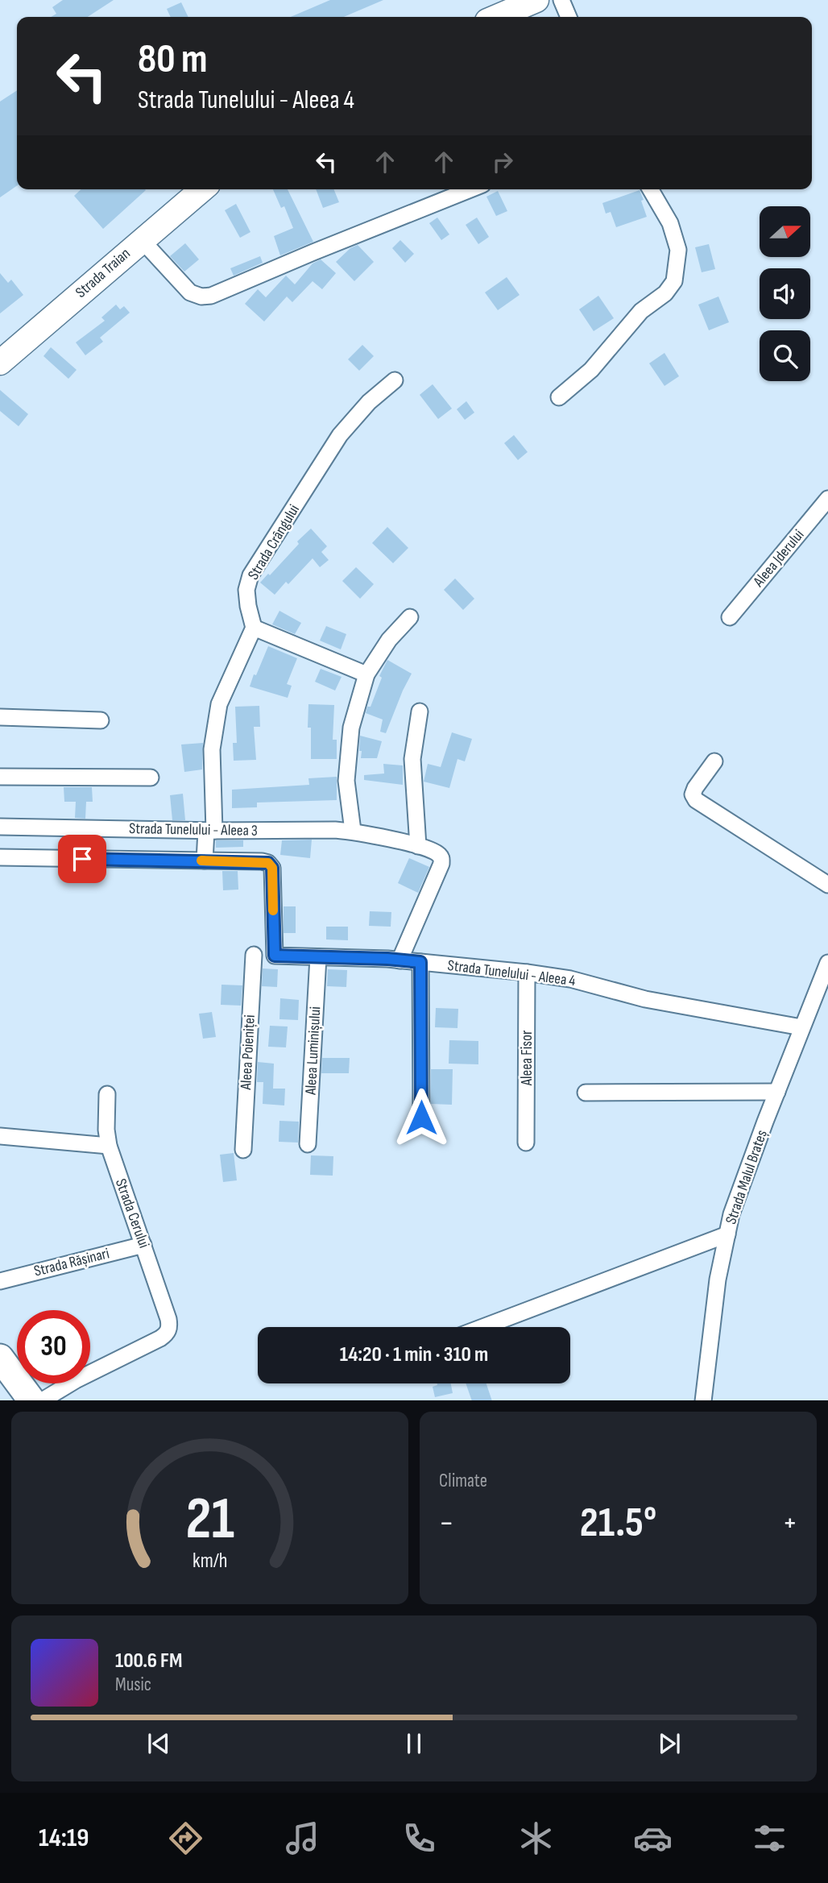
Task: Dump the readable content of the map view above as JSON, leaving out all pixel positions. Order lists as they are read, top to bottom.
{
  "streets": {
    "main road": ["Strada Traian"],
    "street": [
      "Strada Crângului",
      "Aleea Jderului",
      "Strada Tunelului - Aleea 3",
      "Strada Tunelului - Aleea 4",
      "Aleea Luminișului",
      "Aleea Poieniței",
      "Aleea Fisor",
      "Strada Malul Brateș",
      "Strada Cerului",
      "Strada Rășinari"
    ]
  },
  "crossings": [
    ["Strada Tunelului - Aleea 3", "Strada Tunelului - Aleea 4"],
    ["Strada Tunelului - Aleea 4", "Aleea Luminișului"],
    ["Strada Tunelului - Aleea 4", "Aleea Fisor"],
    ["Strada Tunelului - Aleea 4", "Strada Malul Brateș"],
    ["Strada Cerului", "Strada Rășinari"]
  ],
  "north": "right",
  "page": {
    "turn": ["80 m", "Strada Tunelului - Aleea 4"],
    "limit": "30",
    "trip": "14:20 · 1 min · 310 m",
    "tile": "Climate",
    "heat": ["−", "21.5°", "+"],
    "song": ["100.6 FM", "Music"],
    "tabs": "14:19",
    "gauge": ["21", "km/h"]
  }
}
